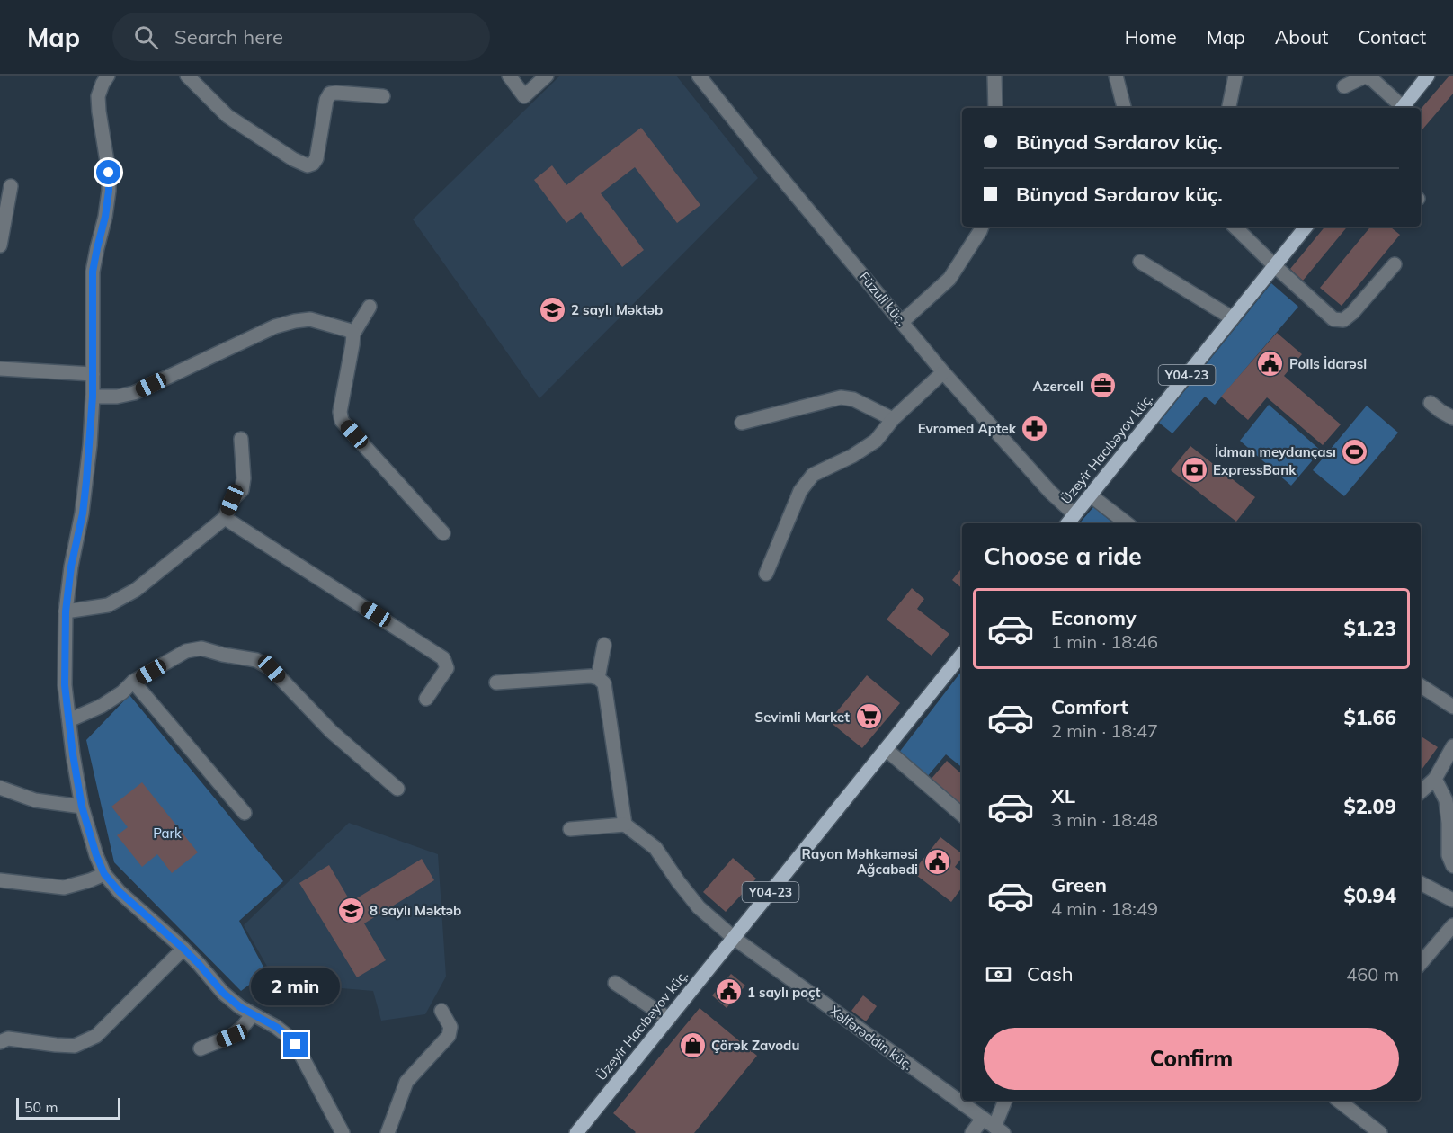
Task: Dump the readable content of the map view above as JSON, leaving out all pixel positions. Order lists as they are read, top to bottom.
{
  "streets": {
    "main road": ["Y04-23", "Üzeyir Hacıbəyov küç."],
    "street": ["Füzuli küç.", "Xəlfərəddin küç."]
  },
  "crossings": [
    ["Füzuli küç.", "Üzeyir Hacıbəyov küç."],
    ["Üzeyir Hacıbəyov küç.", "Xəlfərəddin küç."]
  ],
  "parks": ["Park"],
  "places": {
    "school or university": ["2 saylı Məktəb", "8 saylı Məktəb"],
    "public building": ["Polis İdarəsi", "Rayon Məhkəməsi Ağcabədi", "1 saylı poçt"],
    "office": ["Azercell"],
    "pharmacy": ["Evromed Aptek"],
    "sports": ["İdman meydançası"],
    "bank": ["ExpressBank"],
    "supermarket": ["Sevimli Market"],
    "shop": ["Çörək Zavodu"]
  },
  "scale_bar": "50 m",
  "page": {
    "header": "Map",
    "search": "Search here",
    "nav": [
      "Home",
      "Map",
      "About",
      "Contact"
    ],
    "banner": ["Bünyad Sərdarov küç.", "Bünyad Sərdarov küç."],
    "heading": "Choose a ride",
    "list": [
      {
        "name": "Economy",
        "note": "1 min · 18:46",
        "value": "$1.23"
      },
      {
        "name": "Comfort",
        "note": "2 min · 18:47",
        "value": "$1.66"
      },
      {
        "name": "XL",
        "note": "3 min · 18:48",
        "value": "$2.09"
      },
      {
        "name": "Green",
        "note": "4 min · 18:49",
        "value": "$0.94"
      }
    ],
    "pay": ["Cash", "460 m"],
    "bubble": "2 min",
    "buttons": "Confirm",
    "scale": "50 m"
  }
}
